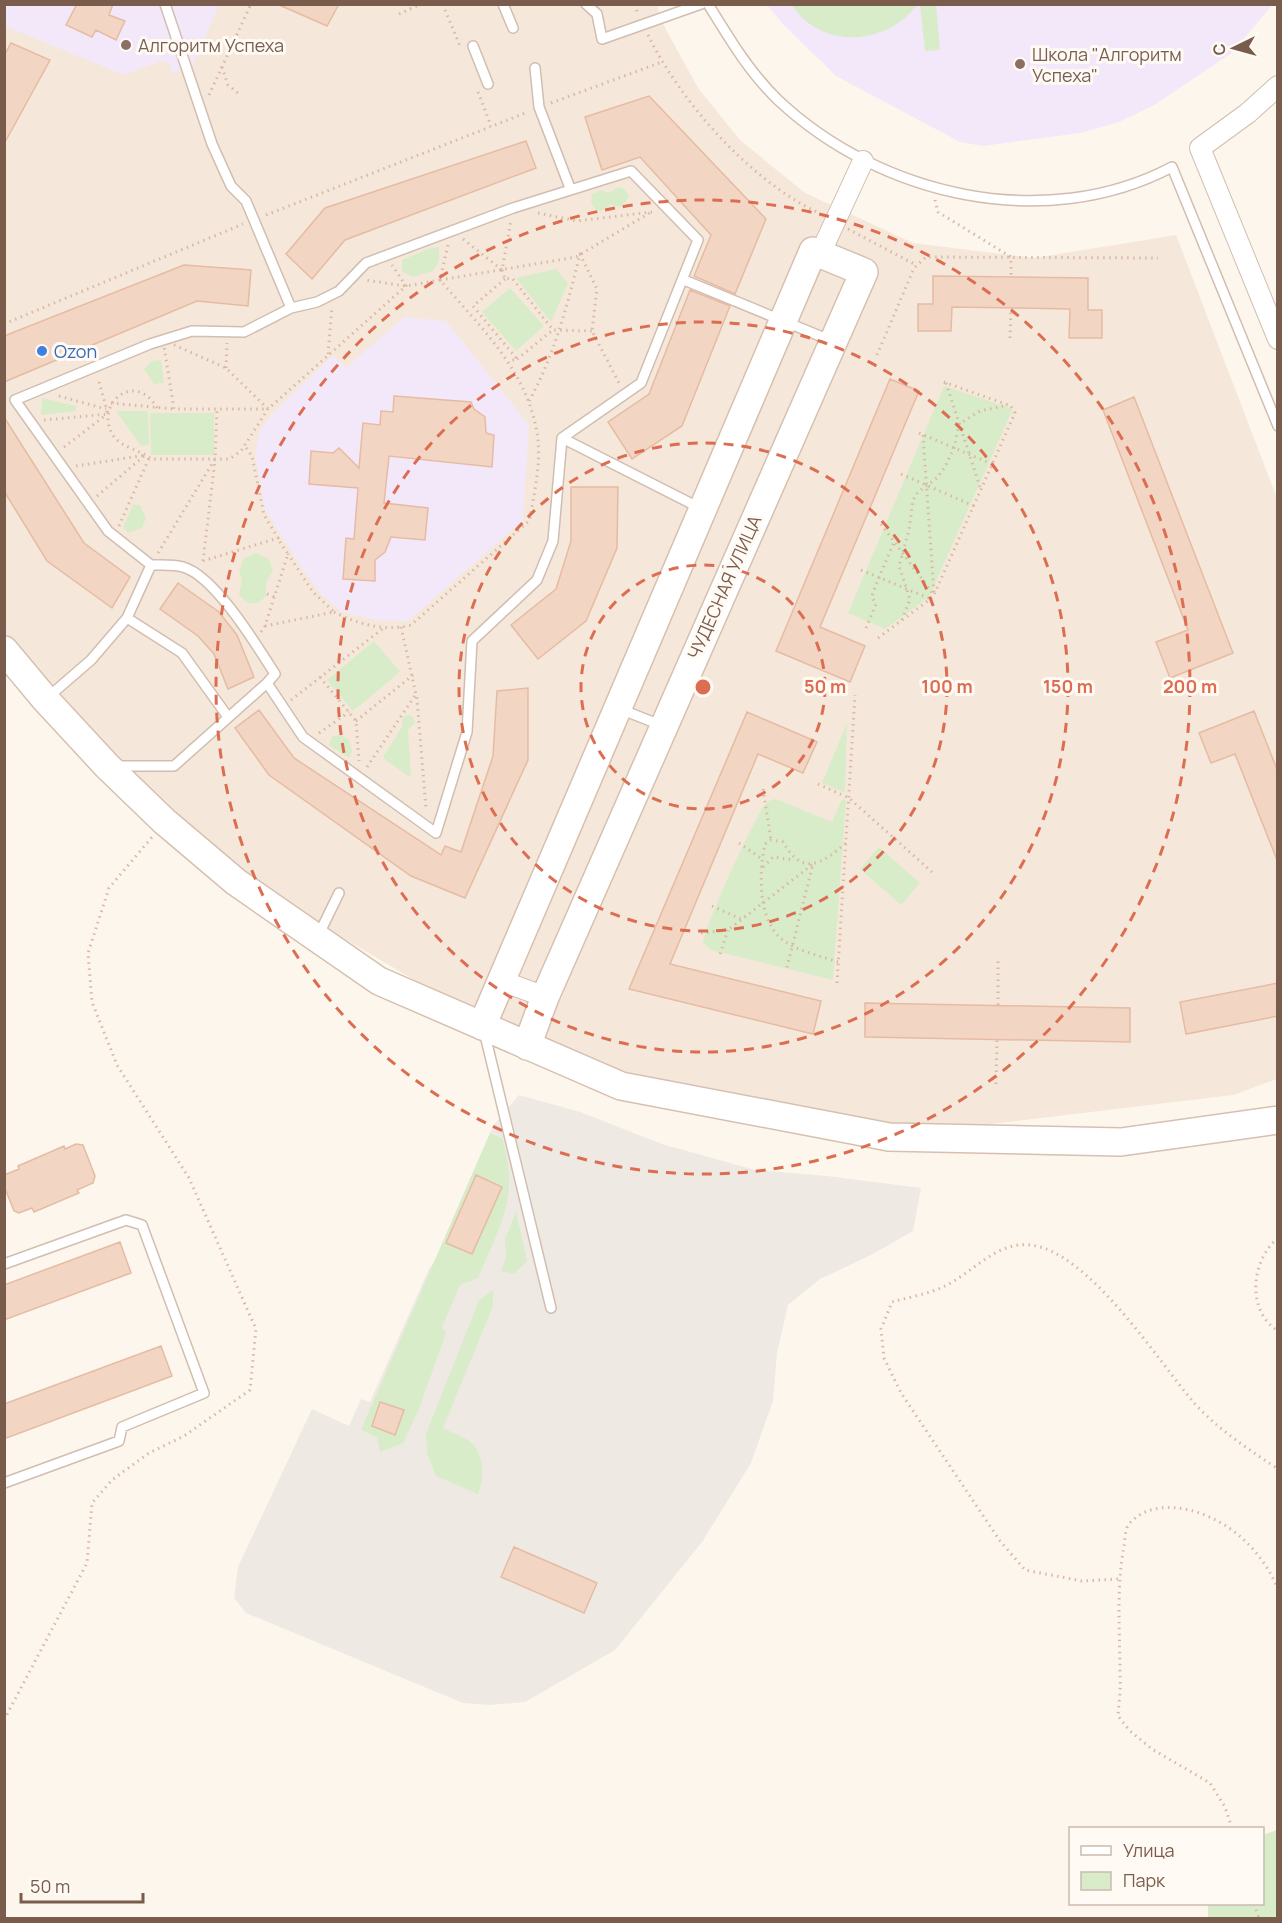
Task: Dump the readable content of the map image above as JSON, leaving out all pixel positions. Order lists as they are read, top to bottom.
{
  "streets": {
    "street": ["ЧУДЕСНАЯ УЛИЦА"]
  },
  "places": ["Алгоритм Успеха", "Школа \"Алгоритм Успеха\"", "Ozon"],
  "legend": ["Улица", "Парк"],
  "scale_bar": "50 m",
  "north": "left",
  "rings": [
    "50 m",
    "100 m",
    "150 m",
    "200 m"
  ]
}
